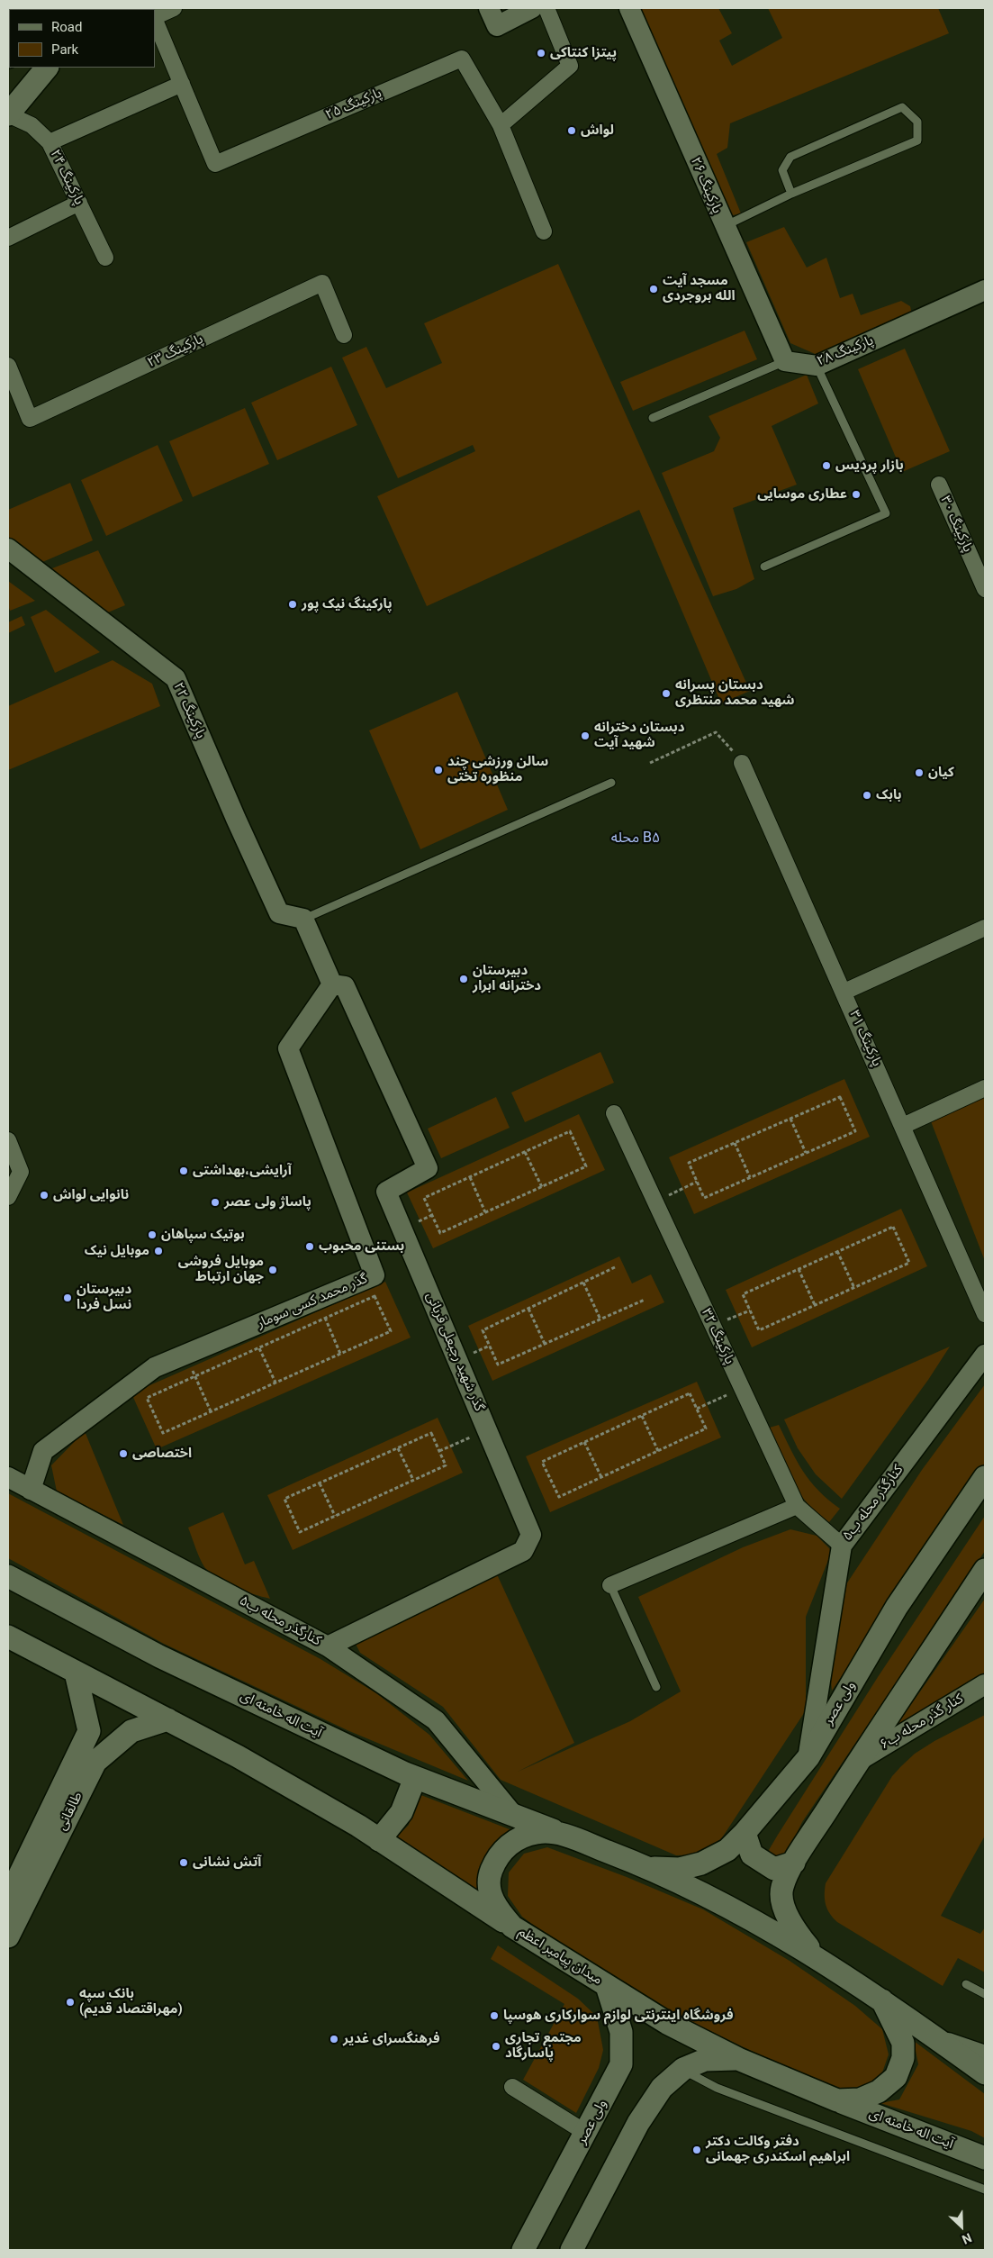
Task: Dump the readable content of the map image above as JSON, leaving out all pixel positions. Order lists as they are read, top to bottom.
{
  "streets": {
    "main road": [
      "ولی عصر",
      "آیت اله خامنه ای",
      "طالقانی",
      "میدان پیامبر اعظم"
    ],
    "street": [
      "پارکینگ ۲۵",
      "پارکینگ ۲۴",
      "پارکینگ ۲۶",
      "پارکینگ ۲۳",
      "پارکینگ ۲۸",
      "پارکینگ ۳۰",
      "پارکینگ ۲۲",
      "پارکینگ ۳۱",
      "گذر محمد کسی سومار",
      "پارکینگ ۳۲",
      "گذر شهید رجبعلی قربانی",
      "کنارگذر محله ب۵",
      "کنار گذر محله ب۶"
    ]
  },
  "crossings": [
    ["پارکینگ ۲۶", "پارکینگ ۲۸"],
    ["گذر محمد کسی سومار", "گذر شهید رجبعلی قربانی"],
    ["گذر محمد کسی سومار", "کنارگذر محله ب۵"],
    ["پارکینگ ۳۲", "کنارگذر محله ب۵"],
    ["گذر شهید رجبعلی قربانی", "کنارگذر محله ب۵"],
    ["کنارگذر محله ب۵", "ولی عصر"],
    ["کنارگذر محله ب۵", "آیت اله خامنه ای"],
    ["ولی عصر", "میدان پیامبر اعظم"],
    ["آیت اله خامنه ای", "میدان پیامبر اعظم"]
  ],
  "districts": ["محله B۵"],
  "places": [
    "پیتزا کنتاکی",
    "لواش",
    "مسجد آیت الله بروجردی",
    "بازار پردیس",
    "عطاری موسایی",
    "پارکینگ نیک پور",
    "دبستان پسرانه شهید محمد منتظری",
    "دبستان دخترانه شهید آیت",
    "سالن ورزشی چند منظوره تختی",
    "کیان",
    "بابک",
    "دبیرستان دخترانه ابرار",
    "آرایشی،بهداشتی",
    "نانوایی لواش",
    "پاساژ ولی عصر",
    "بوتیک سپاهان",
    "بستنی محبوب",
    "موبایل نیک",
    "موبایل فروشی جهان ارتباط",
    "دبیرستان نسل فردا",
    "اختصاصی",
    "آتش نشانی",
    "بانک سپه (مهراقتصاد قدیم)",
    "فروشگاه اینترنتی لوازم سوارکاری هوسپا",
    "فرهنگسرای غدیر",
    "مجتمع تجاری پاسارگاد",
    "دفتر وکالت دکتر ابراهیم اسکندری جهمانی"
  ],
  "legend": ["Road", "Park"],
  "north": "bottom right"
}
